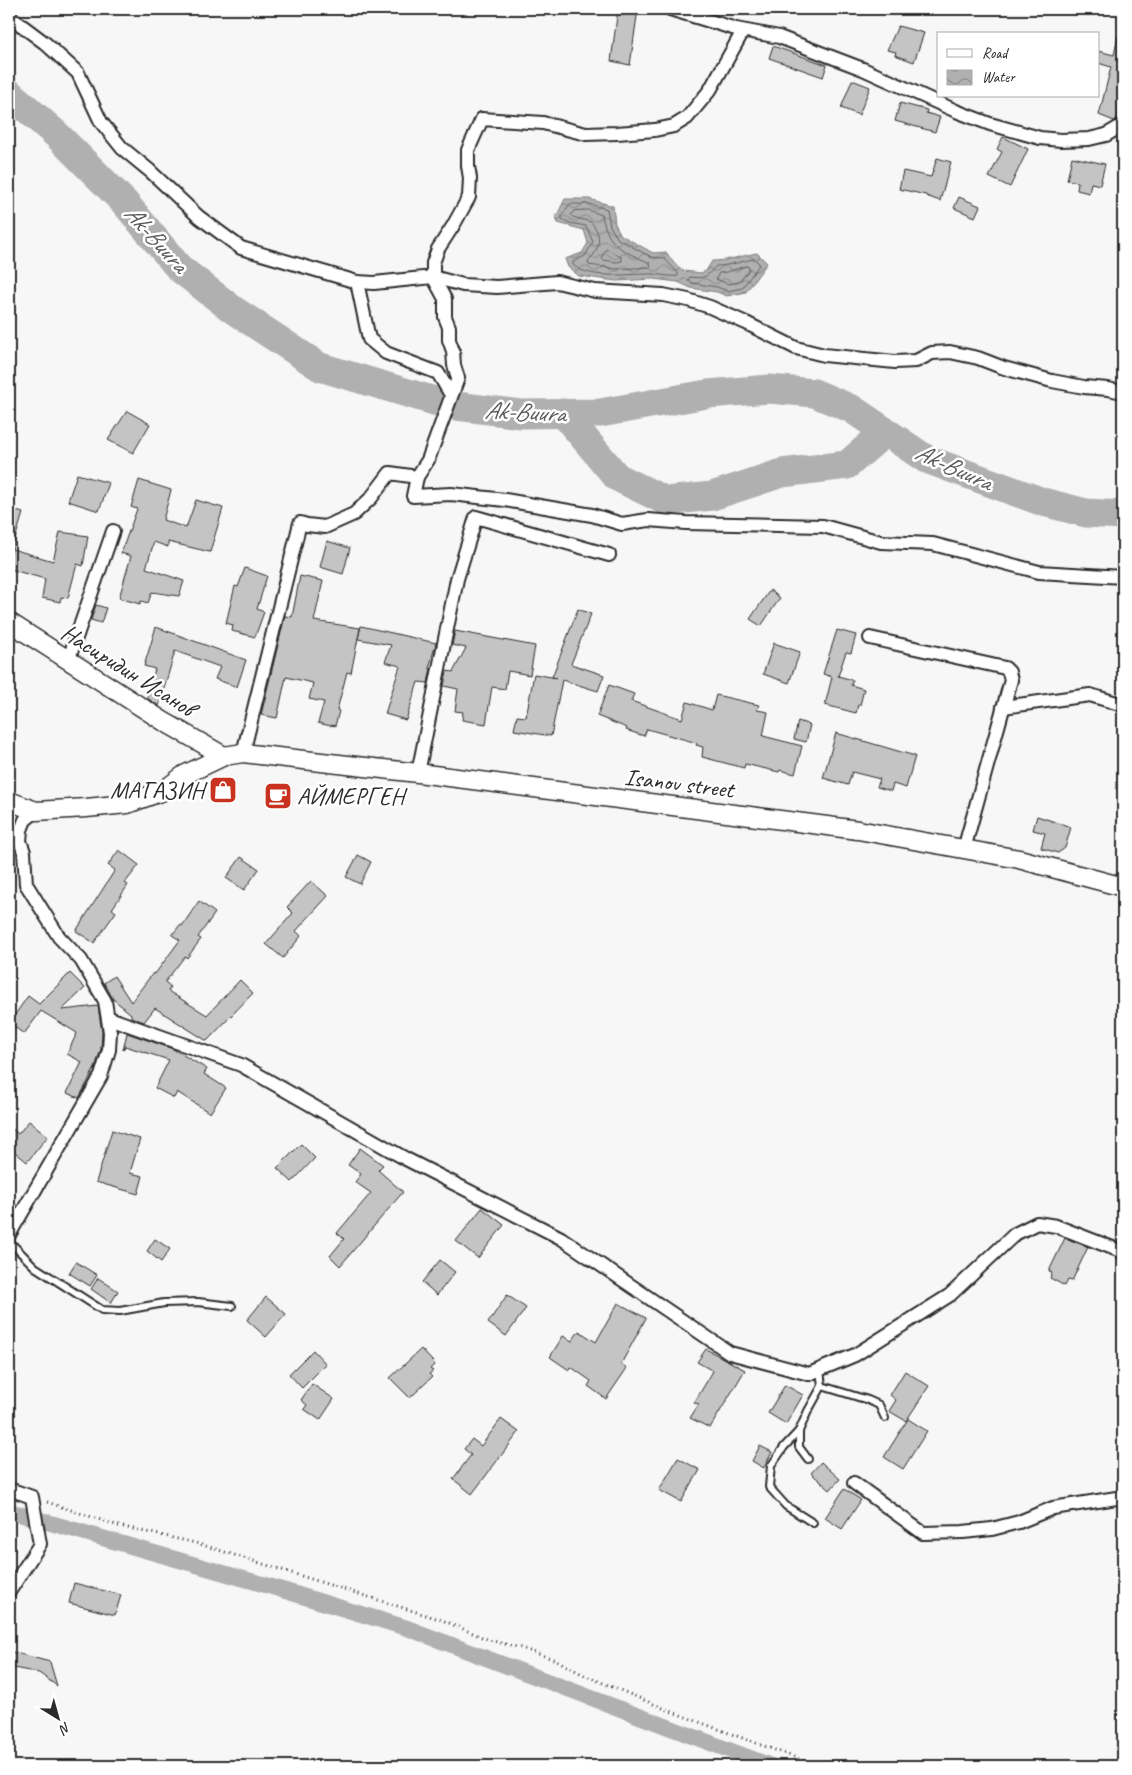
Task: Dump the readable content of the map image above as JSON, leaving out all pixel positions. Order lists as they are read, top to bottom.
{
  "streets": {
    "main road": ["Насиридин Исанов", "Isanov street"]
  },
  "crossings": [
    ["Насиридин Исанов", "Isanov street"]
  ],
  "water": ["Ak-Buura"],
  "places": {
    "shop": ["МАГАЗИН"],
    "cafe": ["АЙМЕРГЕН"]
  },
  "legend": ["Road", "Water"],
  "north": "bottom right"
}
